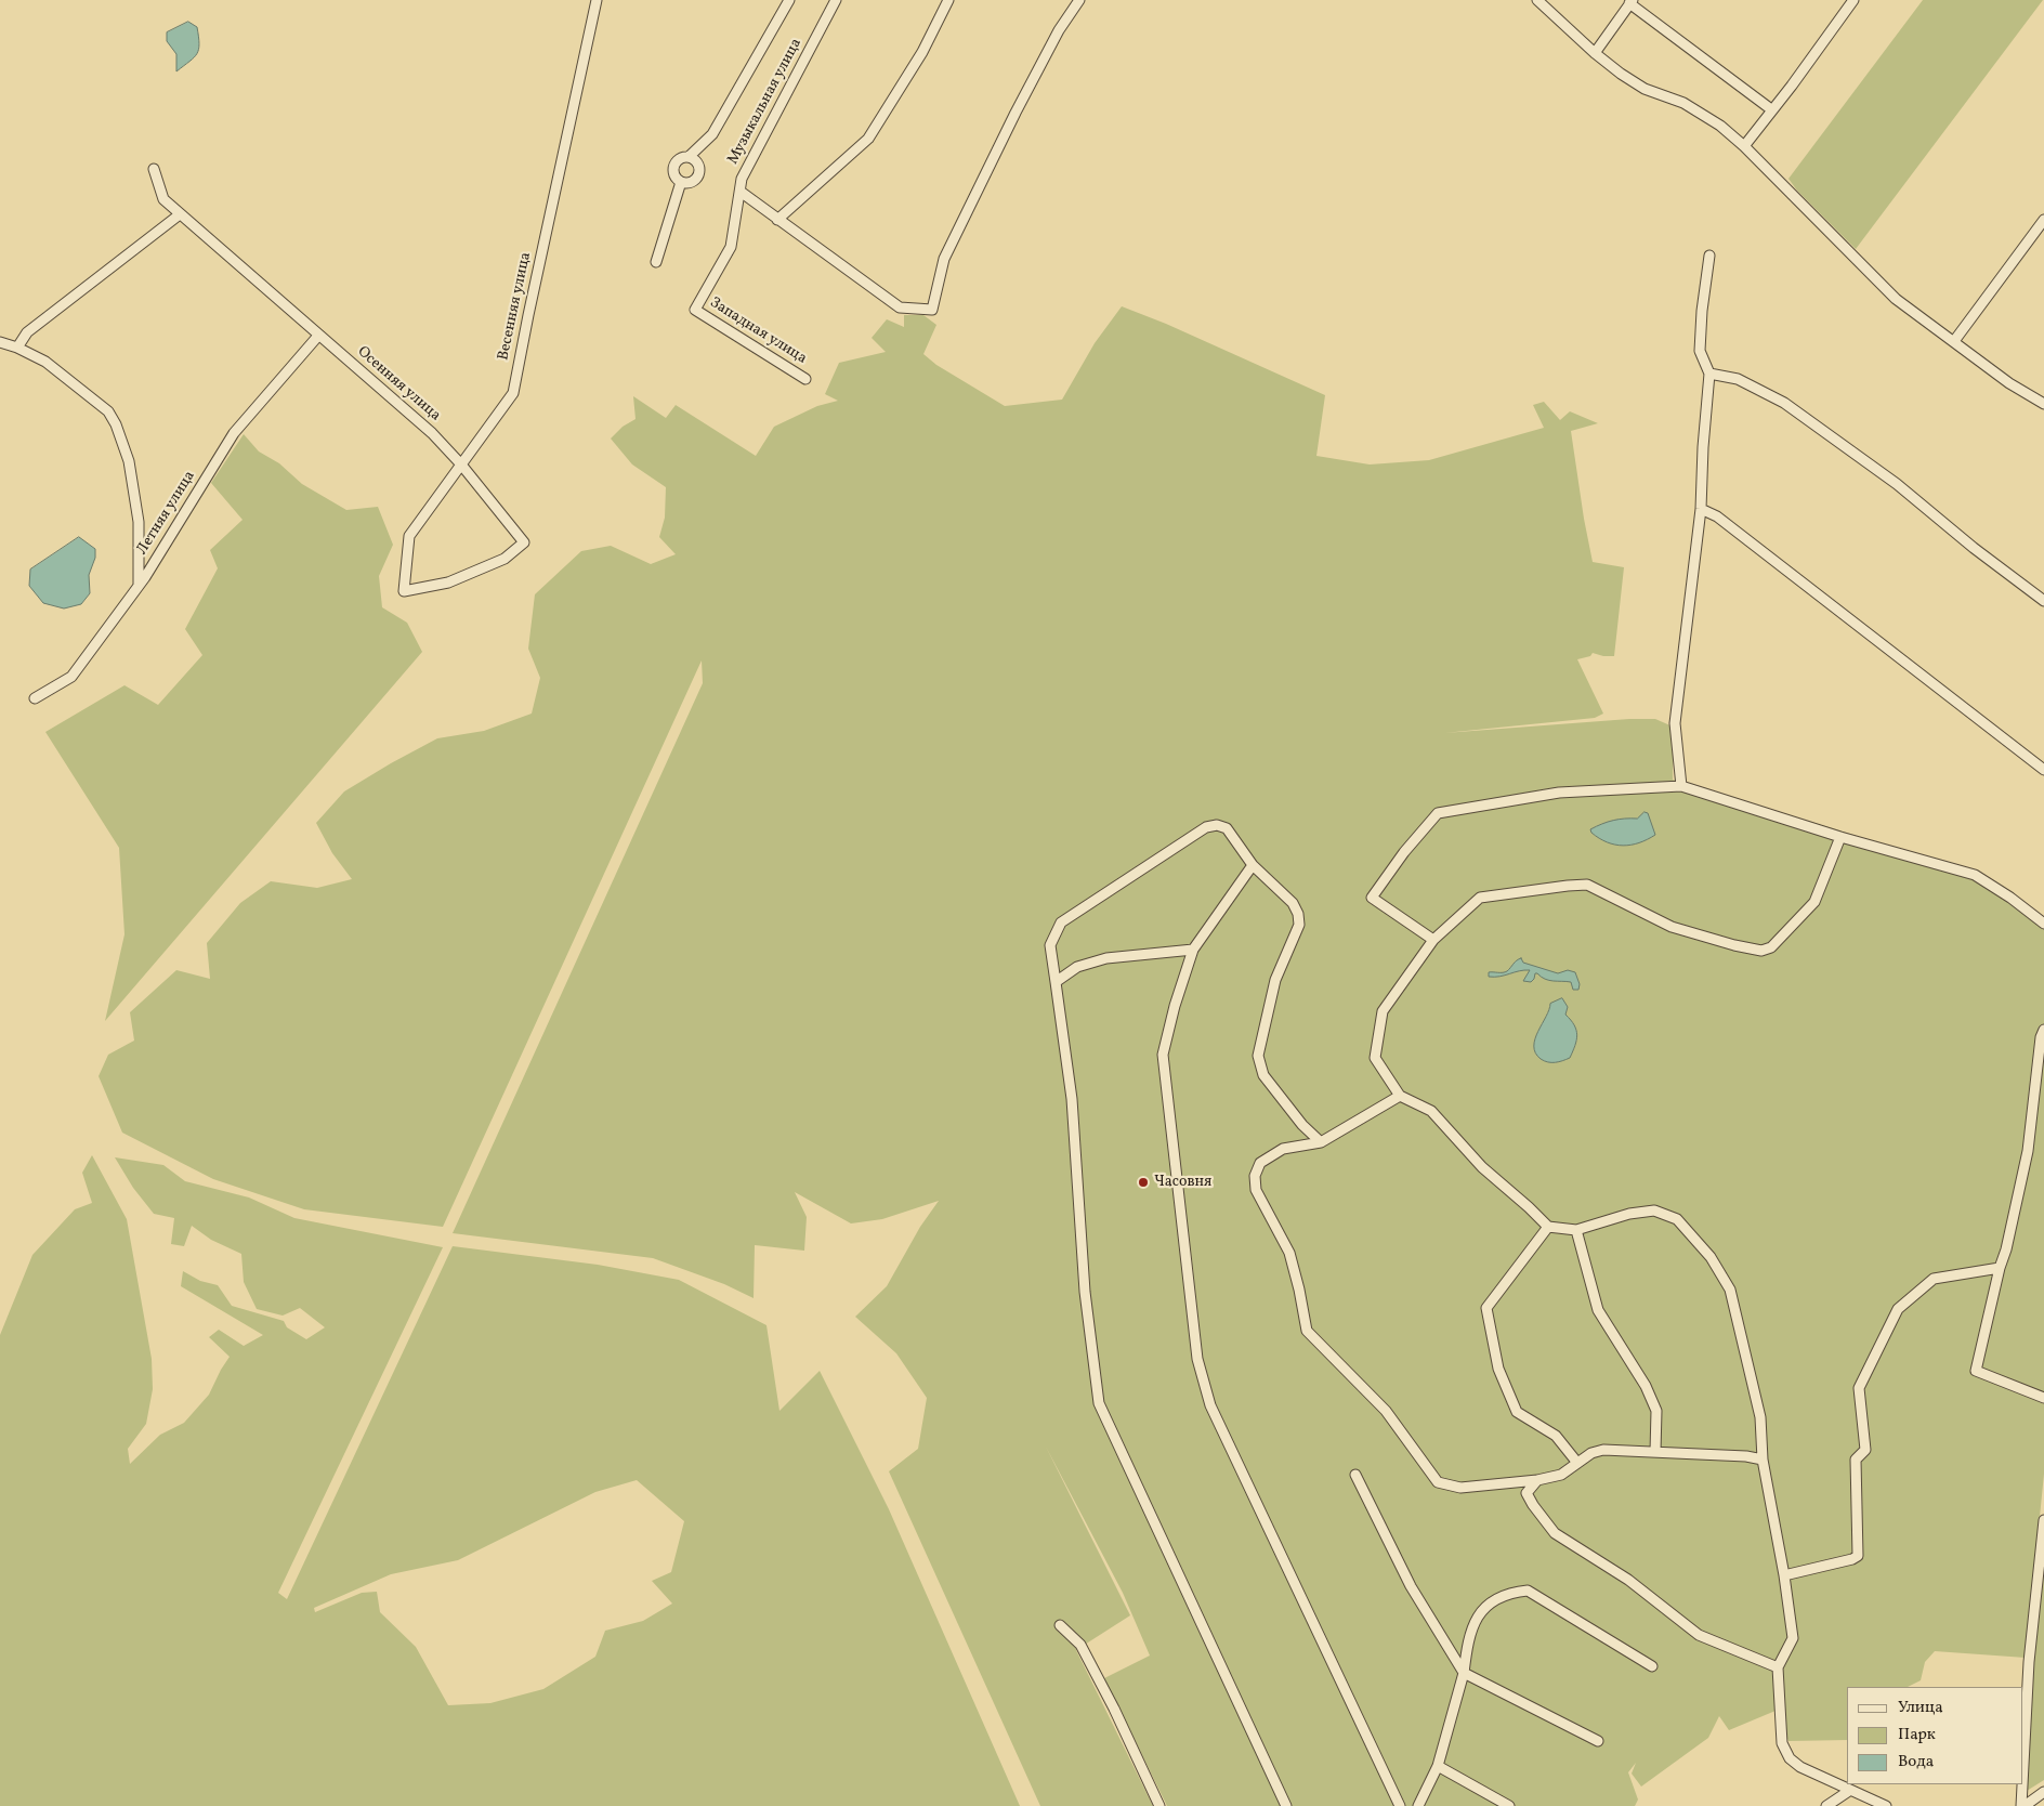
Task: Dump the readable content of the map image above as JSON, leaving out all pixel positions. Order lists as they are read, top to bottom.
{
  "streets": {
    "street": [
      "Музыкальная улица",
      "Весенняя улица",
      "Западная улица",
      "Осенняя улица",
      "Летняя улица"
    ]
  },
  "crossings": [
    ["Музыкальная улица", "Западная улица"],
    ["Весенняя улица", "Осенняя улица"],
    ["Осенняя улица", "Летняя улица"]
  ],
  "places": ["Часовня"],
  "legend": ["Улица", "Парк", "Вода"]
}
